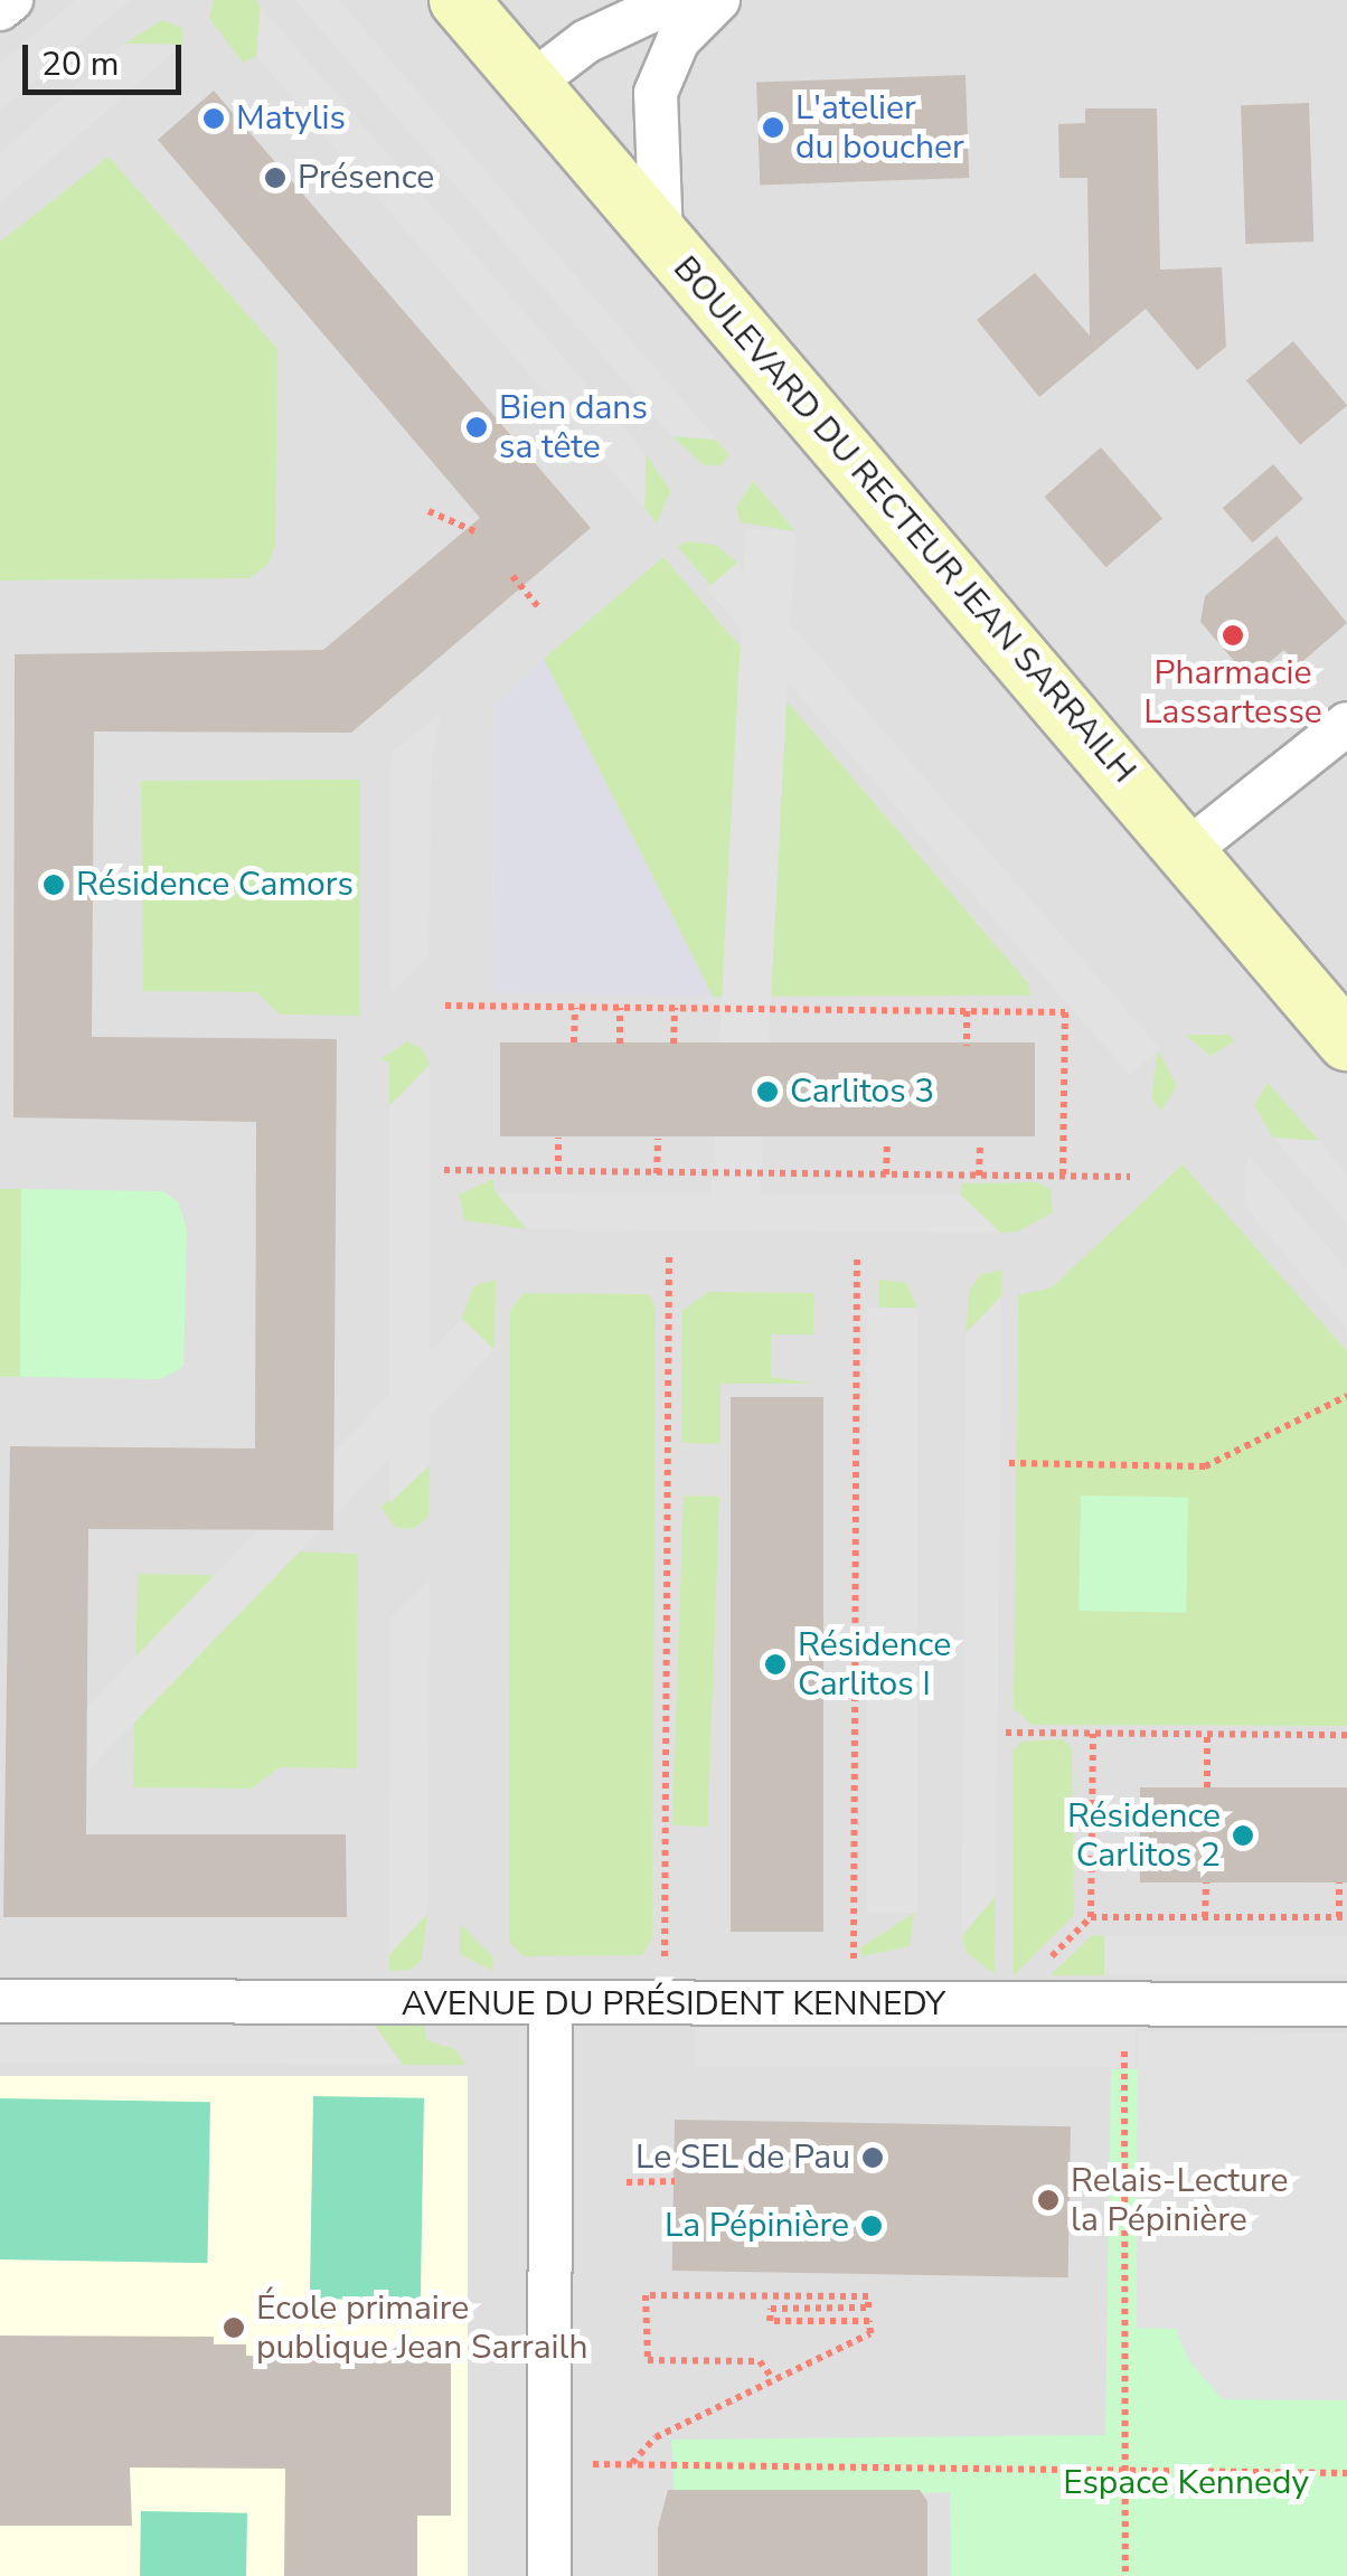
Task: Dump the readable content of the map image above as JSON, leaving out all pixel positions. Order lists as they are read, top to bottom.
{
  "streets": {
    "street": ["BOULEVARD DU RECTEUR JEAN SARRAILH", "AVENUE DU PRÉSIDENT KENNEDY"]
  },
  "parks": ["Espace Kennedy"],
  "places": [
    "Matylis",
    "L'atelier du boucher",
    "Présence",
    "Bien dans sa tête",
    "Pharmacie Lassartesse",
    "Résidence Camors",
    "Carlitos 3",
    "Résidence Carlitos I",
    "Résidence Carlitos 2",
    "Le SEL de Pau",
    "Relais-Lecture la Pépinière",
    "La Pépinière",
    "École primaire publique Jean Sarrailh"
  ],
  "scale_bar": "20 m"
}
